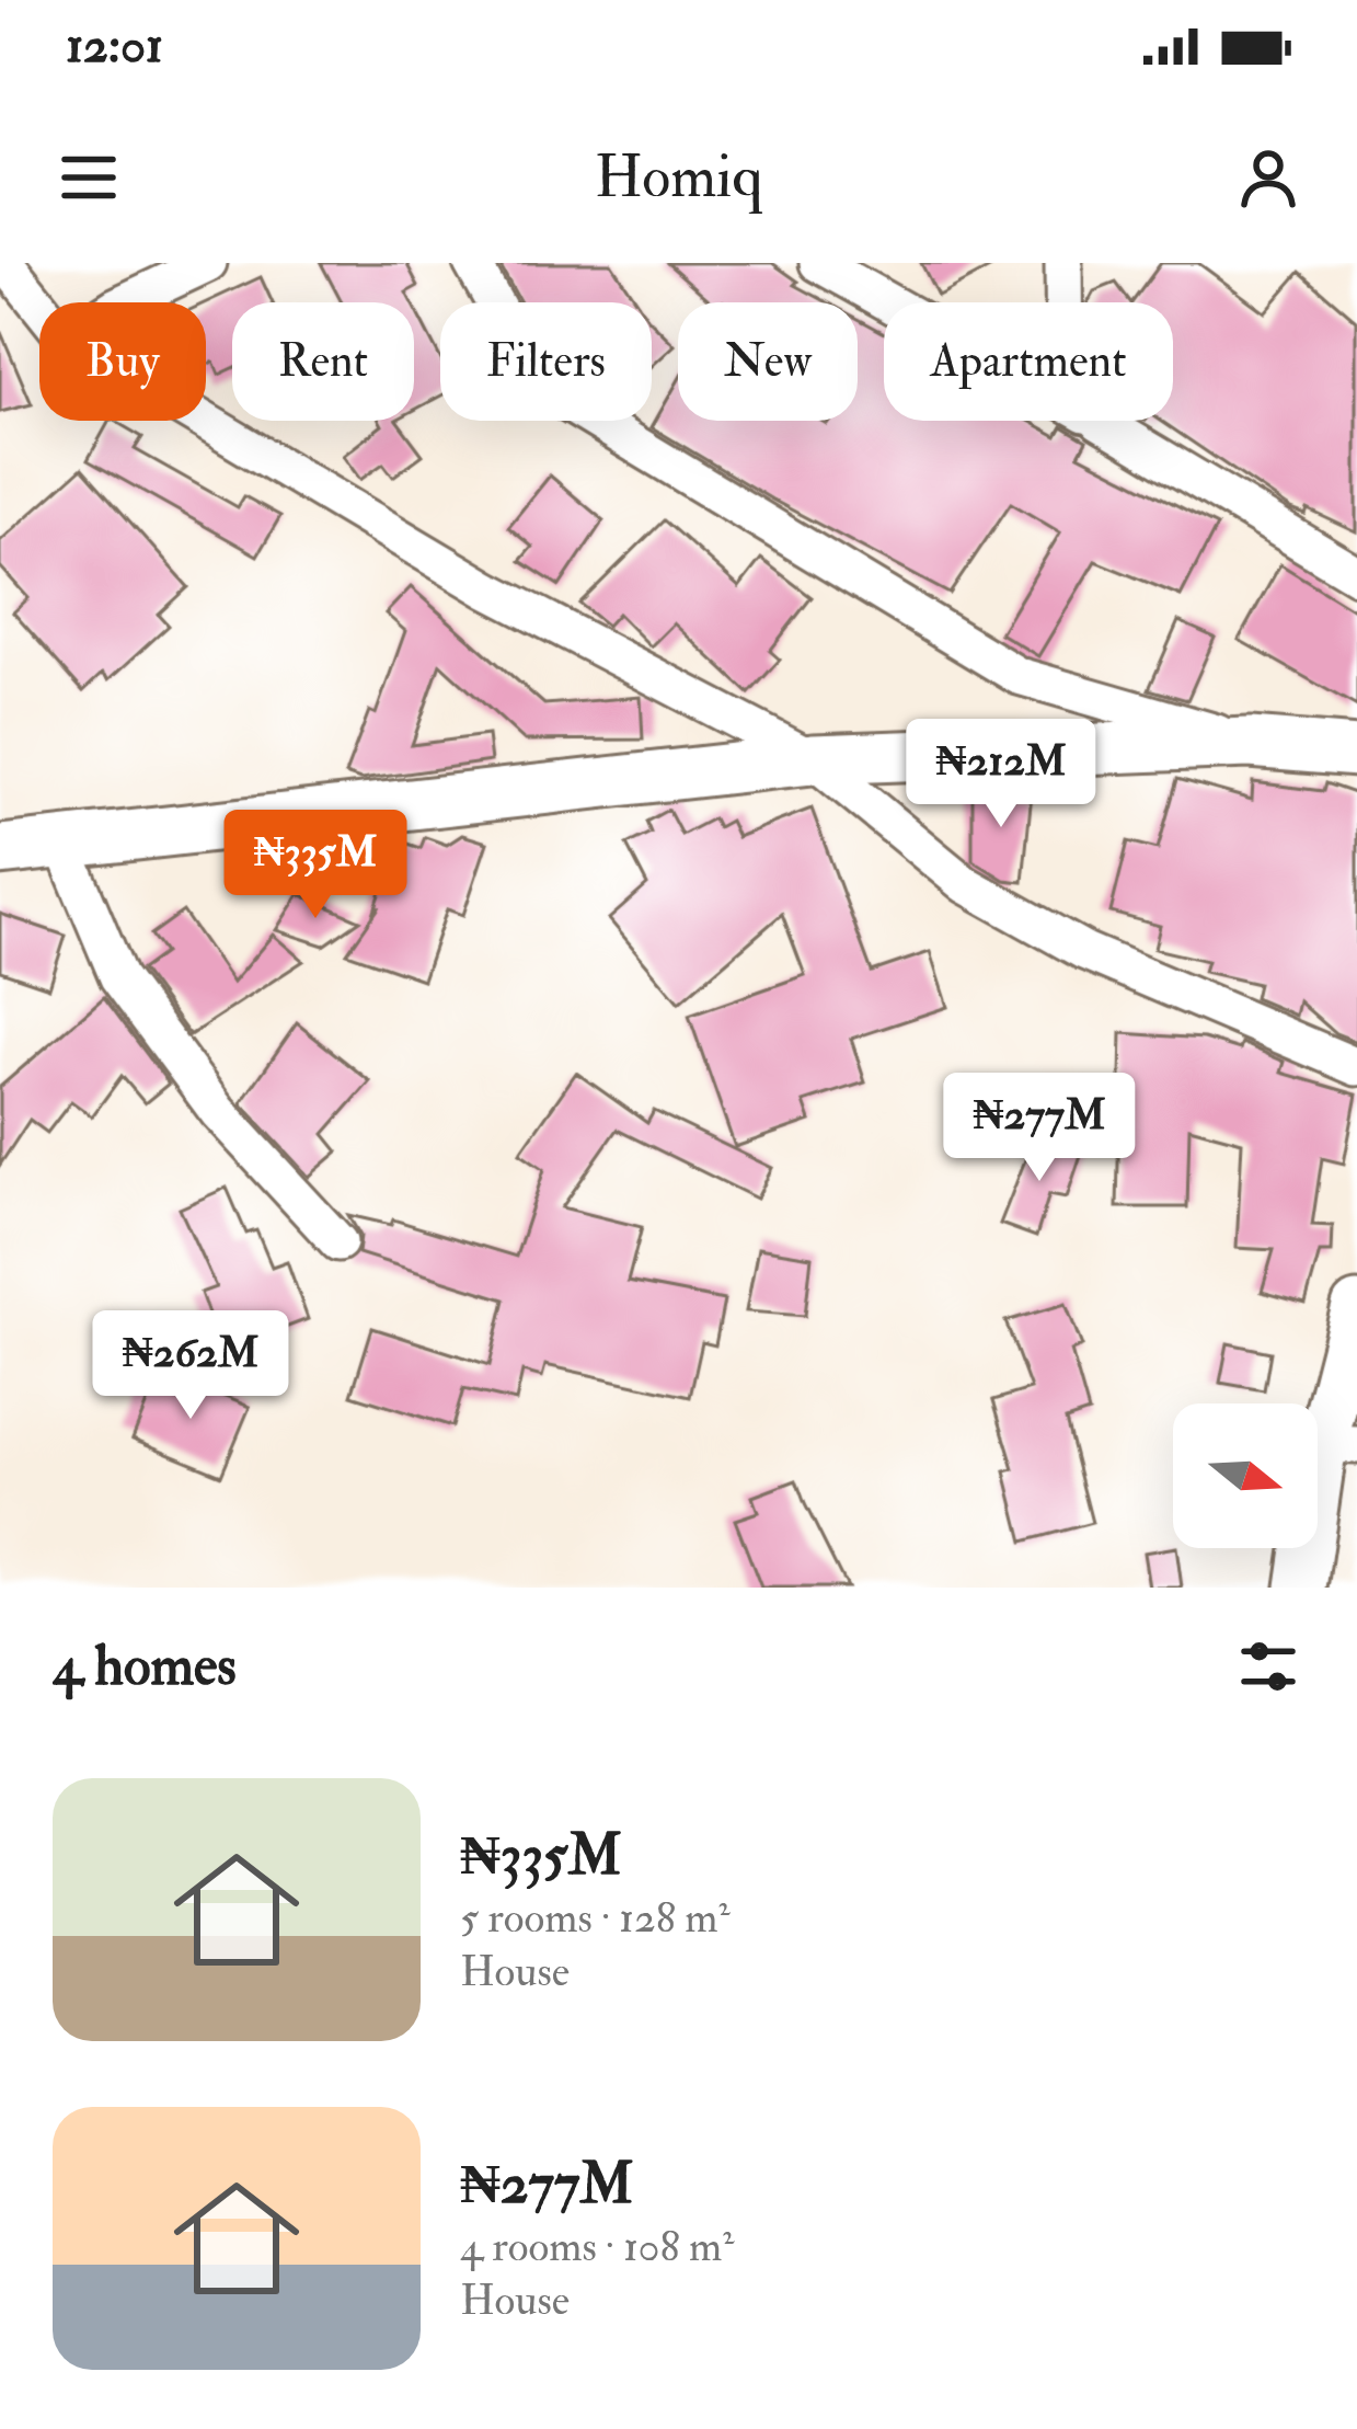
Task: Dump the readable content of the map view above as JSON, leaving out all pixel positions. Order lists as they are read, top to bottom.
{
  "north": "right",
  "page": {
    "status": "12:01",
    "header": "Homiq",
    "chip": [
      "Buy",
      "Rent",
      "Filters",
      "New",
      "Apartment"
    ],
    "price": [
      "₦212M",
      "₦335M",
      "₦277M",
      "₦262M"
    ],
    "heading": "4 homes",
    "list": [
      {
        "name": "₦335M",
        "note": "5 rooms · 128 m² · House"
      },
      {
        "name": "₦277M",
        "note": "4 rooms · 108 m² · House"
      }
    ]
  }
}
